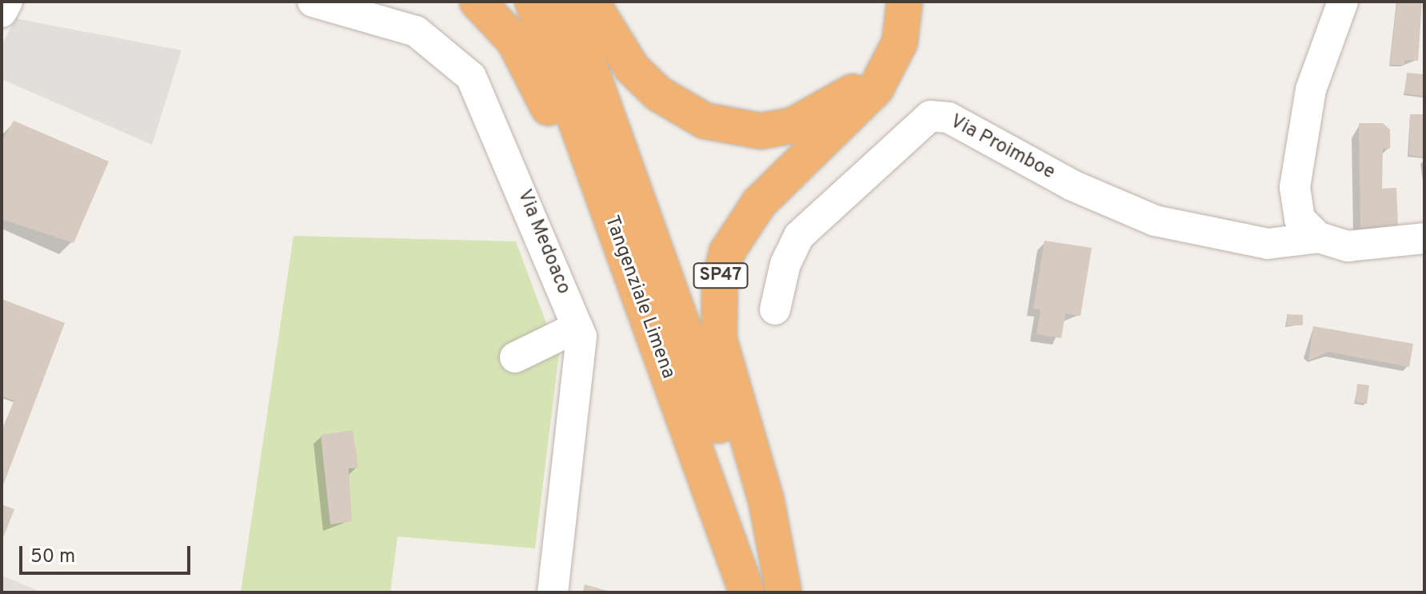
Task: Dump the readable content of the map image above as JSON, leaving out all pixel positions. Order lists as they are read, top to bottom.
{
  "streets": {
    "highway": ["SP47", "Tangenziale Limena"],
    "street": ["Via Proimboe", "Via Medoaco"]
  },
  "crossings": [
    ["SP47", "Tangenziale Limena"]
  ],
  "scale_bar": "50 m"
}
